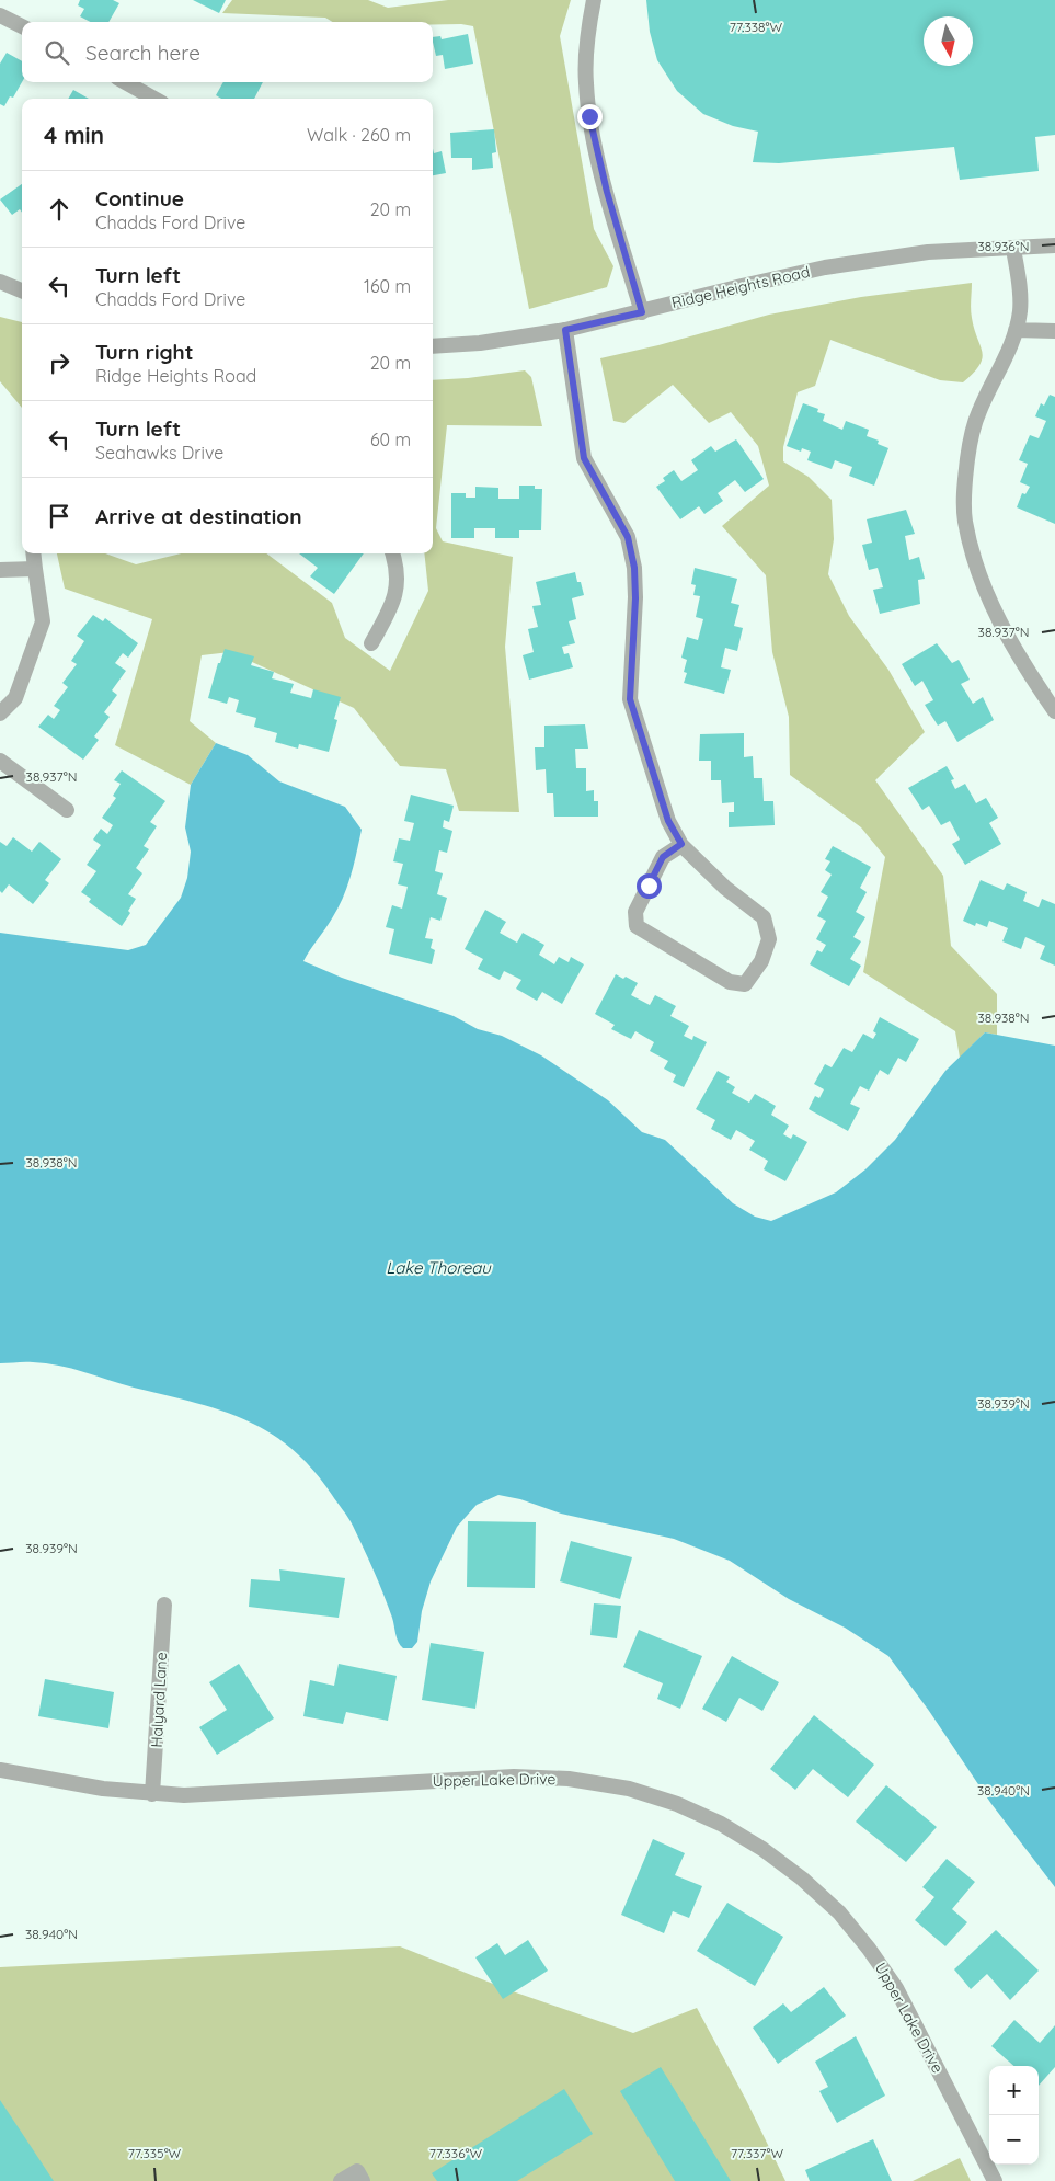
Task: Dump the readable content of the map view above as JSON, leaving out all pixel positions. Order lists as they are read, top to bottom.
{
  "streets": {
    "street": ["Ridge Heights Road", "Halyard Lane", "Upper Lake Drive"]
  },
  "crossings": [
    ["Halyard Lane", "Upper Lake Drive"]
  ],
  "water": ["Lake Thoreau"],
  "north": "bottom",
  "page": {
    "search": "Search here",
    "heading": ["4 min", "Walk · 260 m"],
    "list": [
      ["Continue", "Chadds Ford Drive", "20 m"],
      ["Turn left", "Chadds Ford Drive", "160 m"],
      ["Turn right", "Ridge Heights Road", "20 m"],
      ["Turn left", "Seahawks Drive", "60 m"],
      "Arrive at destination"
    ],
    "map_buttons": ["+", "−"]
  },
  "coordinates": [
    "77.338°W",
    "38.936°N",
    "38.937°N",
    "38.938°N",
    "38.939°N",
    "38.940°N",
    "77.335°W",
    "77.336°W",
    "77.337°W"
  ]
}
